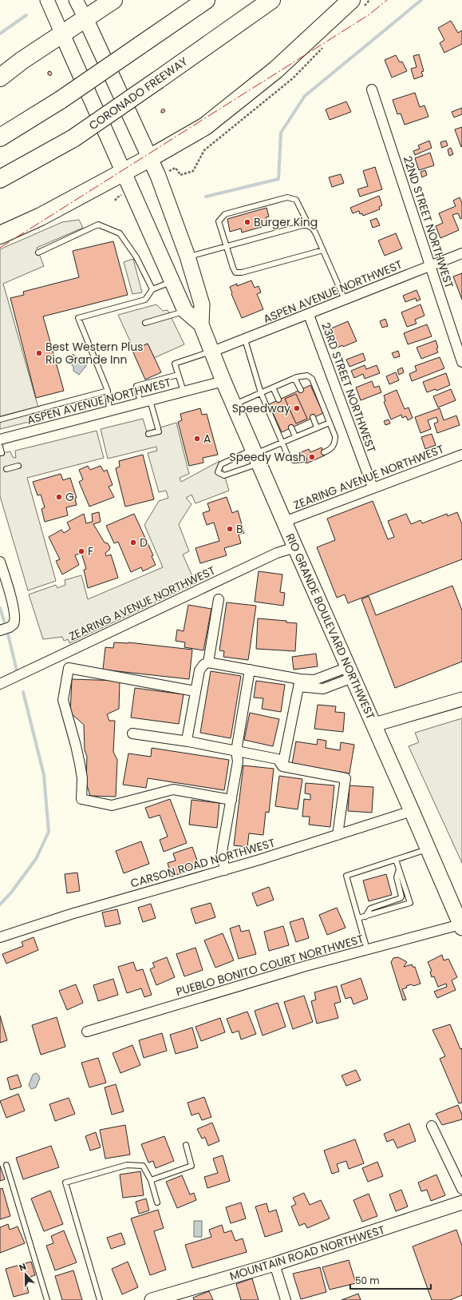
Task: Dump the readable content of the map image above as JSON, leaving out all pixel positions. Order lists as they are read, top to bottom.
{
  "streets": {
    "highway": ["CORONADO FREEWAY"],
    "main road": ["RIO GRANDE BOULEVARD NORTHWEST"],
    "street": [
      "22ND STREET NORTHWEST",
      "ASPEN AVENUE NORTHWEST",
      "23RD STREET NORTHWEST",
      "ZEARING AVENUE NORTHWEST",
      "CARSON ROAD NORTHWEST",
      "PUEBLO BONITO COURT NORTHWEST",
      "MOUNTAIN ROAD NORTHWEST"
    ]
  },
  "crossings": [
    ["22ND STREET NORTHWEST", "ASPEN AVENUE NORTHWEST"],
    ["ASPEN AVENUE NORTHWEST", "23RD STREET NORTHWEST"],
    ["ASPEN AVENUE NORTHWEST", "RIO GRANDE BOULEVARD NORTHWEST"],
    ["23RD STREET NORTHWEST", "ZEARING AVENUE NORTHWEST"],
    ["ZEARING AVENUE NORTHWEST", "RIO GRANDE BOULEVARD NORTHWEST"],
    ["RIO GRANDE BOULEVARD NORTHWEST", "CARSON ROAD NORTHWEST"],
    ["RIO GRANDE BOULEVARD NORTHWEST", "PUEBLO BONITO COURT NORTHWEST"]
  ],
  "places": [
    "Burger King",
    "Best Western Plus Rio Grande Inn",
    "Speedway",
    "A",
    "Speedy Wash",
    "G",
    "B",
    "D",
    "F"
  ],
  "scale_bar": "50 m",
  "north": "top"
}
